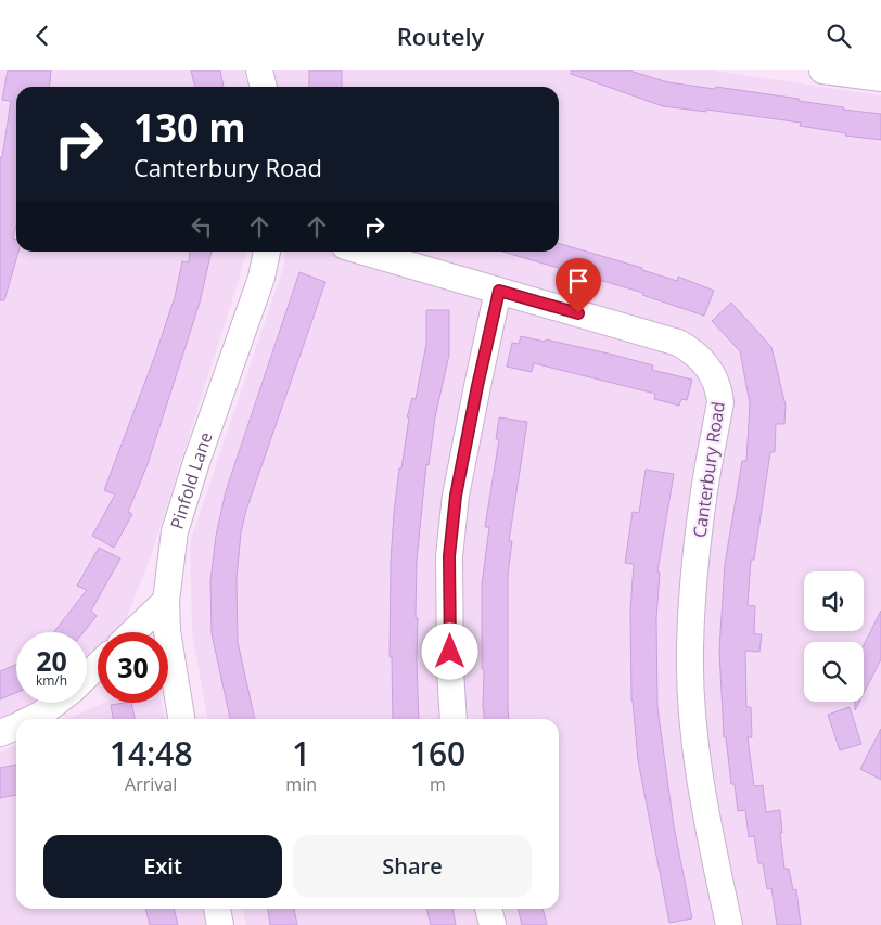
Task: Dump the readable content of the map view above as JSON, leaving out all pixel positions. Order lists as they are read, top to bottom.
{
  "streets": {
    "street": ["Canterbury Road", "Pinfold Lane"]
  },
  "page": {
    "header": "Routely",
    "turn": ["130 m", "Canterbury Road"],
    "speed": "20 km/h",
    "limit": "30",
    "eta": [
      "14:48",
      "Arrival",
      "1",
      "min",
      "160",
      "m"
    ],
    "buttons": ["Exit", "Share"]
  }
}
